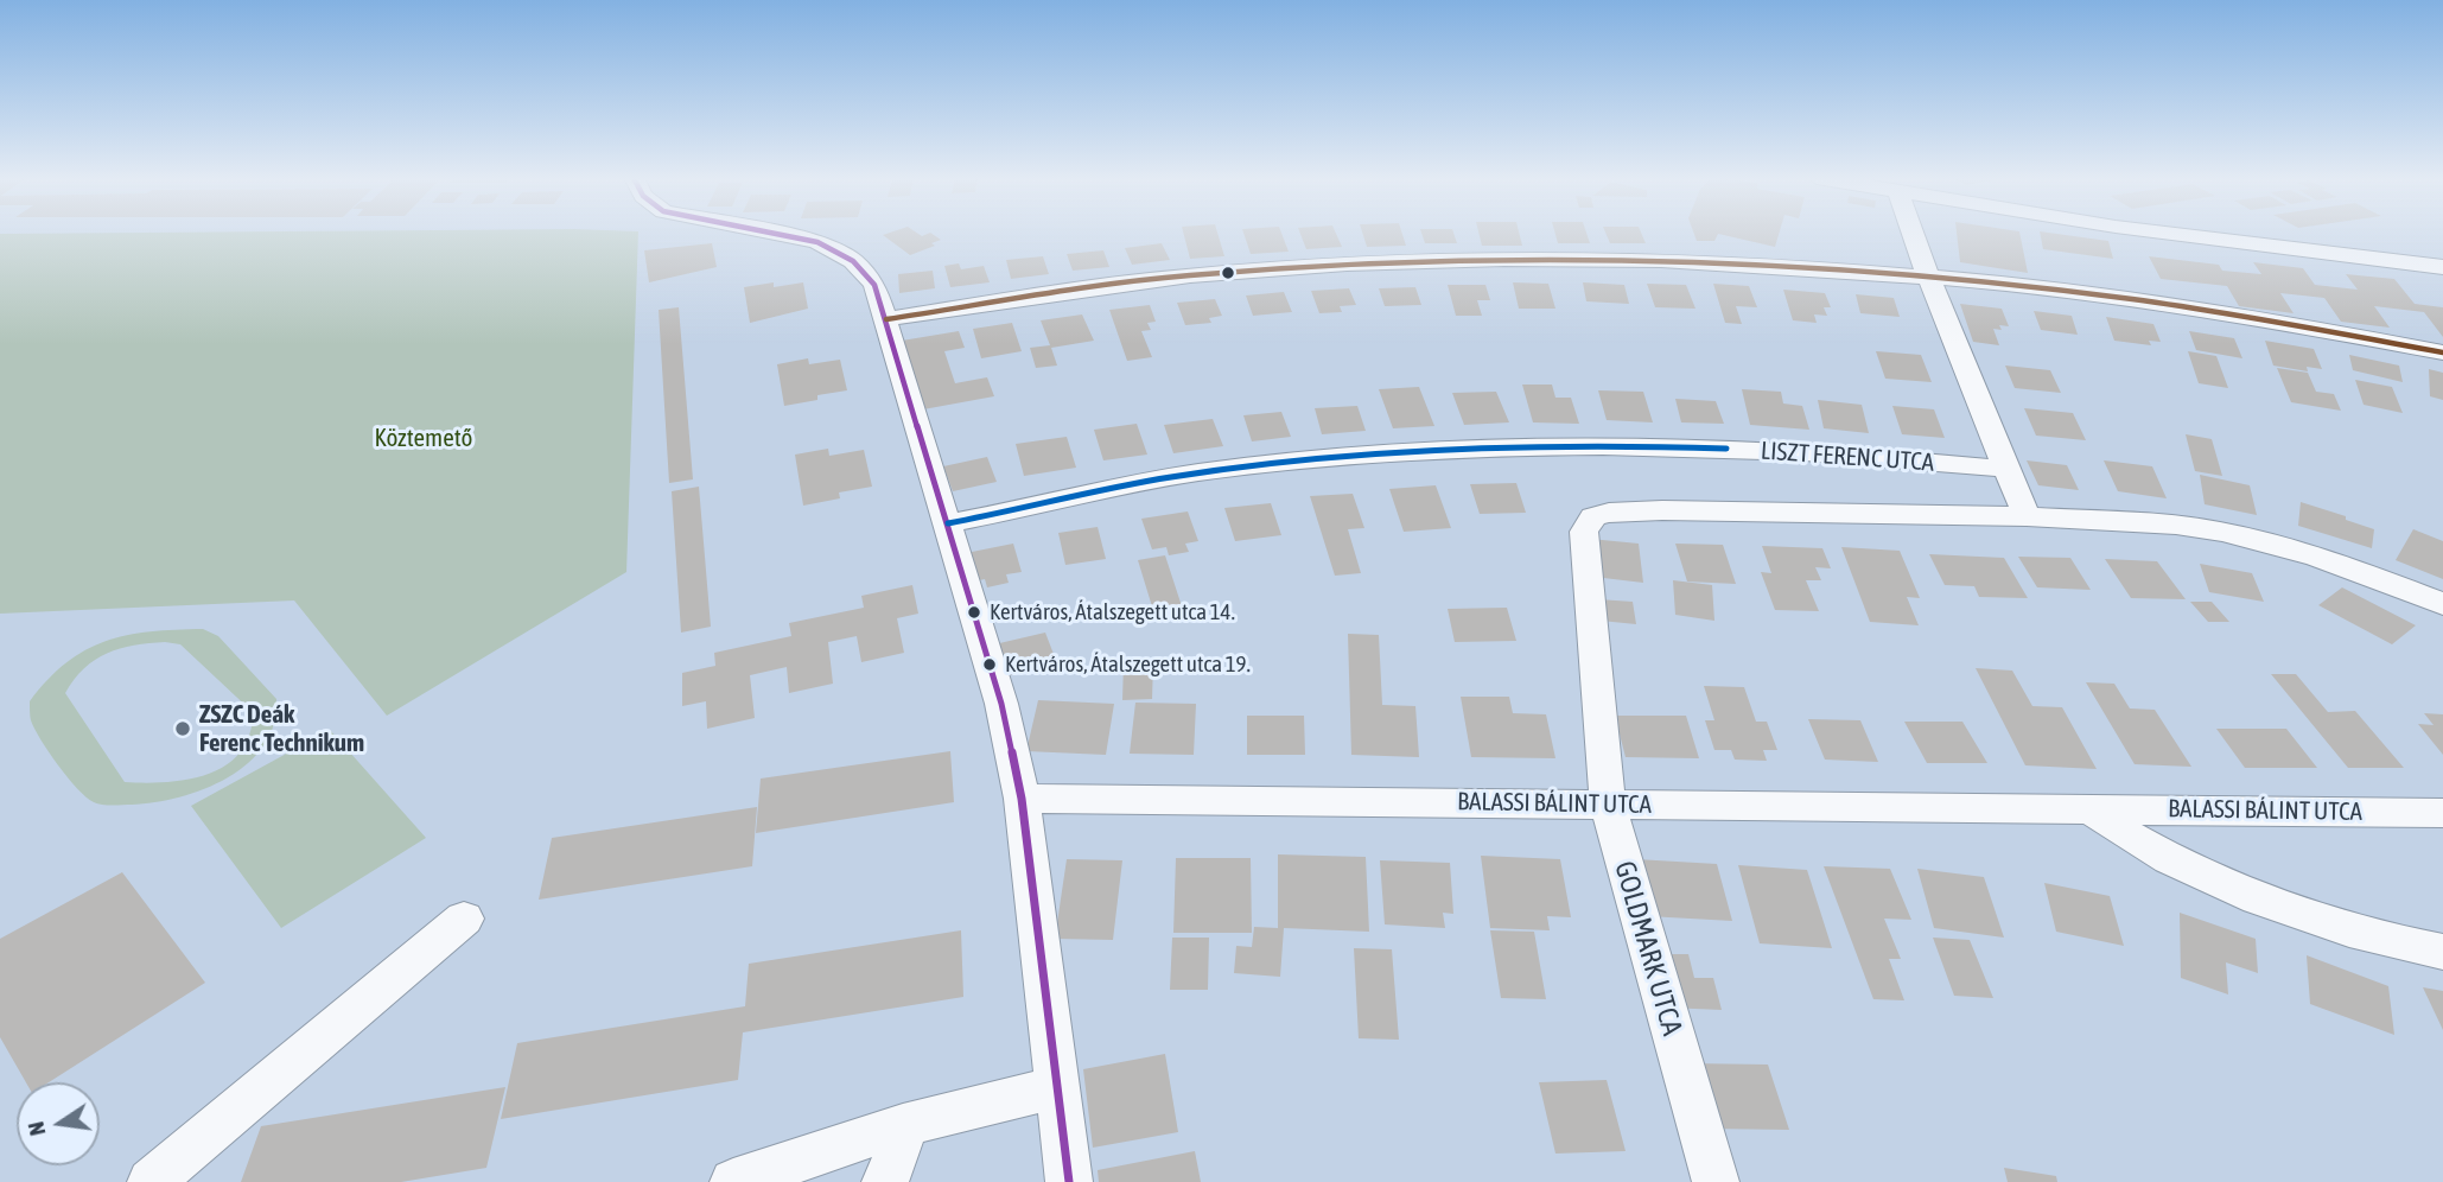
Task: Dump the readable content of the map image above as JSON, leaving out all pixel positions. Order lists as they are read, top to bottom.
{
  "streets": {
    "street": ["LISZT FERENC UTCA", "BALASSI BÁLINT UTCA", "GOLDMARK UTCA"]
  },
  "crossings": [
    ["LISZT FERENC UTCA", "GOLDMARK UTCA"],
    ["BALASSI BÁLINT UTCA", "GOLDMARK UTCA"]
  ],
  "parks": ["Köztemető"],
  "places": ["Kertváros, Átalszegett utca 14.", "Kertváros, Átalszegett utca 19.", "ZSZC Deák Ferenc Technikum"],
  "north": "left"
}
